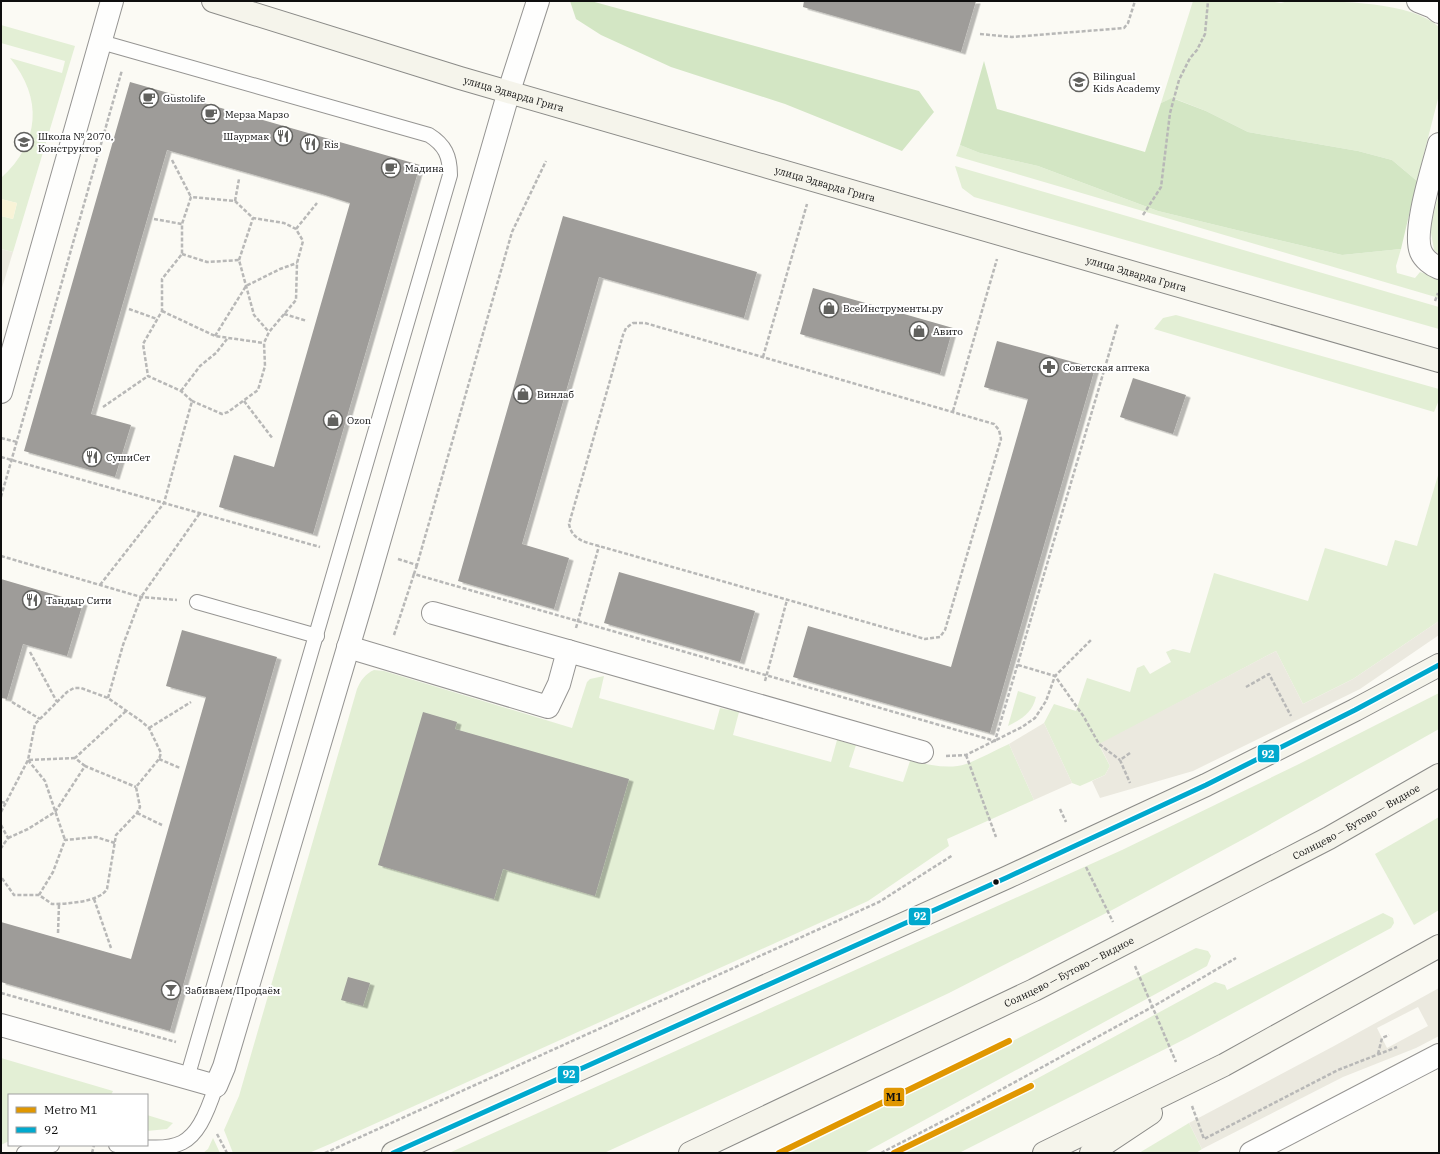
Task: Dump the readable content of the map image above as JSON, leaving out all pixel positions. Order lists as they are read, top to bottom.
{
  "streets": {
    "main road": ["улица Эдварда Грига", "Солнцево — Бутово — Видное"]
  },
  "places": {
    "school or university": ["Bilingual Kids Academy", "Школа № 2070, Конструктор"],
    "cafe": ["Gustolife", "Мерза Марзо", "Мадина"],
    "restaurant": [
      "Шаурмак",
      "Ris",
      "СушиСет",
      "Тандыр Сити"
    ],
    "shop": [
      "ВсеИнструменты.ру",
      "Авито",
      "Винлаб",
      "Ozon"
    ],
    "pharmacy": ["Советская аптека"],
    "bar": ["Забиваем/Продаём"]
  },
  "lines": ["transit line 92", "metro line M1"],
  "legend": ["Metro M1", "92"]
}
